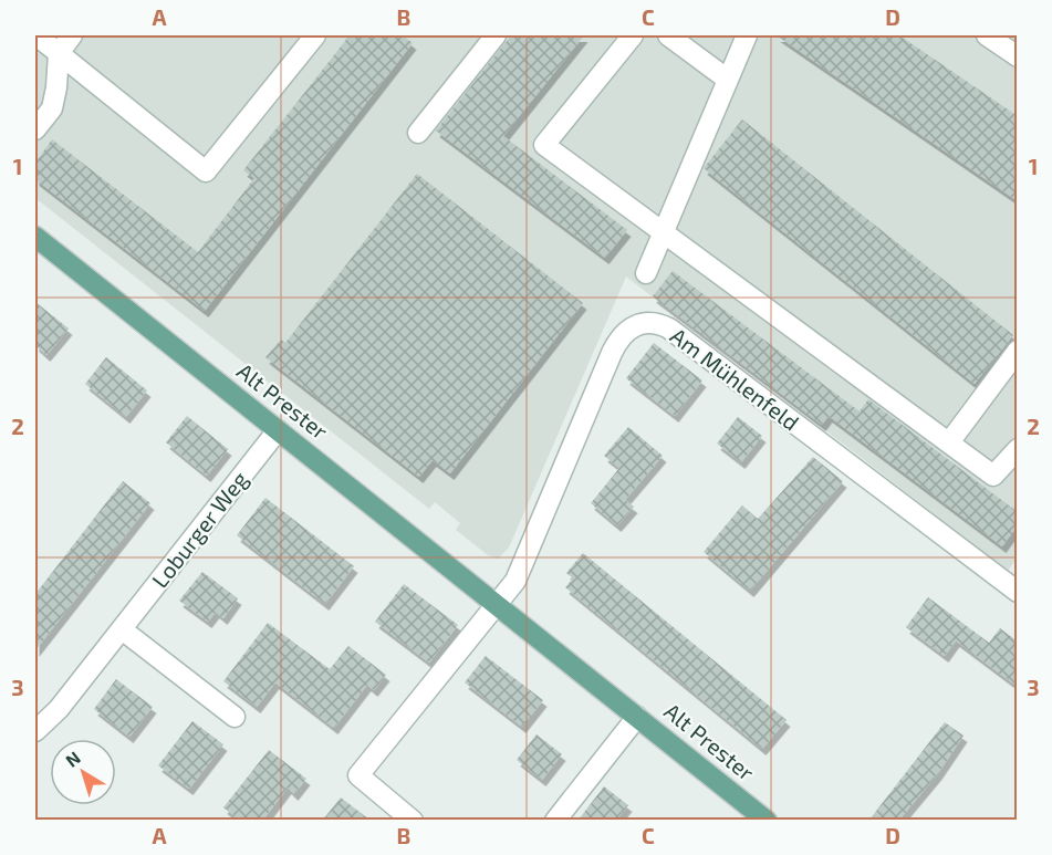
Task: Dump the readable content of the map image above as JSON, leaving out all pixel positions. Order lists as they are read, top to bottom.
{
  "streets": {
    "main road": ["Alt Prester"],
    "street": ["Am Mühlenfeld", "Loburger Weg"]
  },
  "crossings": [
    ["Am Mühlenfeld", "Alt Prester"],
    ["Alt Prester", "Loburger Weg"]
  ],
  "north": "top left",
  "grid": {
    "columns": [
      "A",
      "B",
      "C",
      "D"
    ],
    "rows": ["1", "2", "3"]
  }
}
